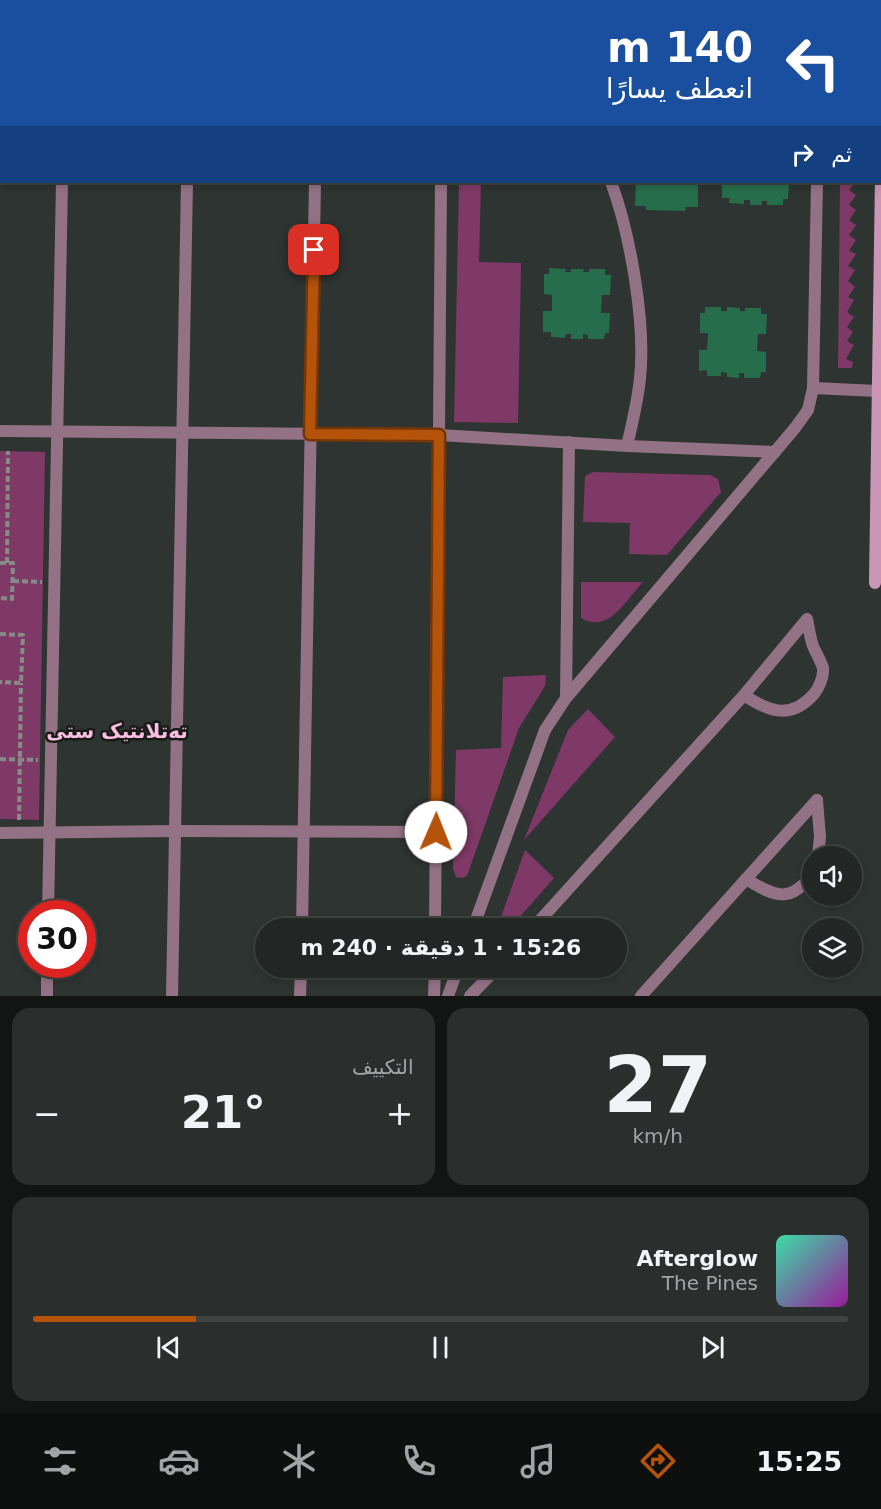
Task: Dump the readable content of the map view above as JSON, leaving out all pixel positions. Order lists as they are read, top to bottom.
{
  "districts": ["تەتلانتیک ستی"],
  "page": {
    "turn": ["140 m", "انعطف يسارًا"],
    "then": "ثم",
    "limit": "30",
    "trip": "15:26 · 1 دقيقة · 240 m",
    "tile": [
      ["27", "km/h"],
      "التكييف"
    ],
    "heat": ["−", "21°", "+"],
    "song": ["Afterglow", "The Pines"],
    "tabs": "15:25"
  }
}
